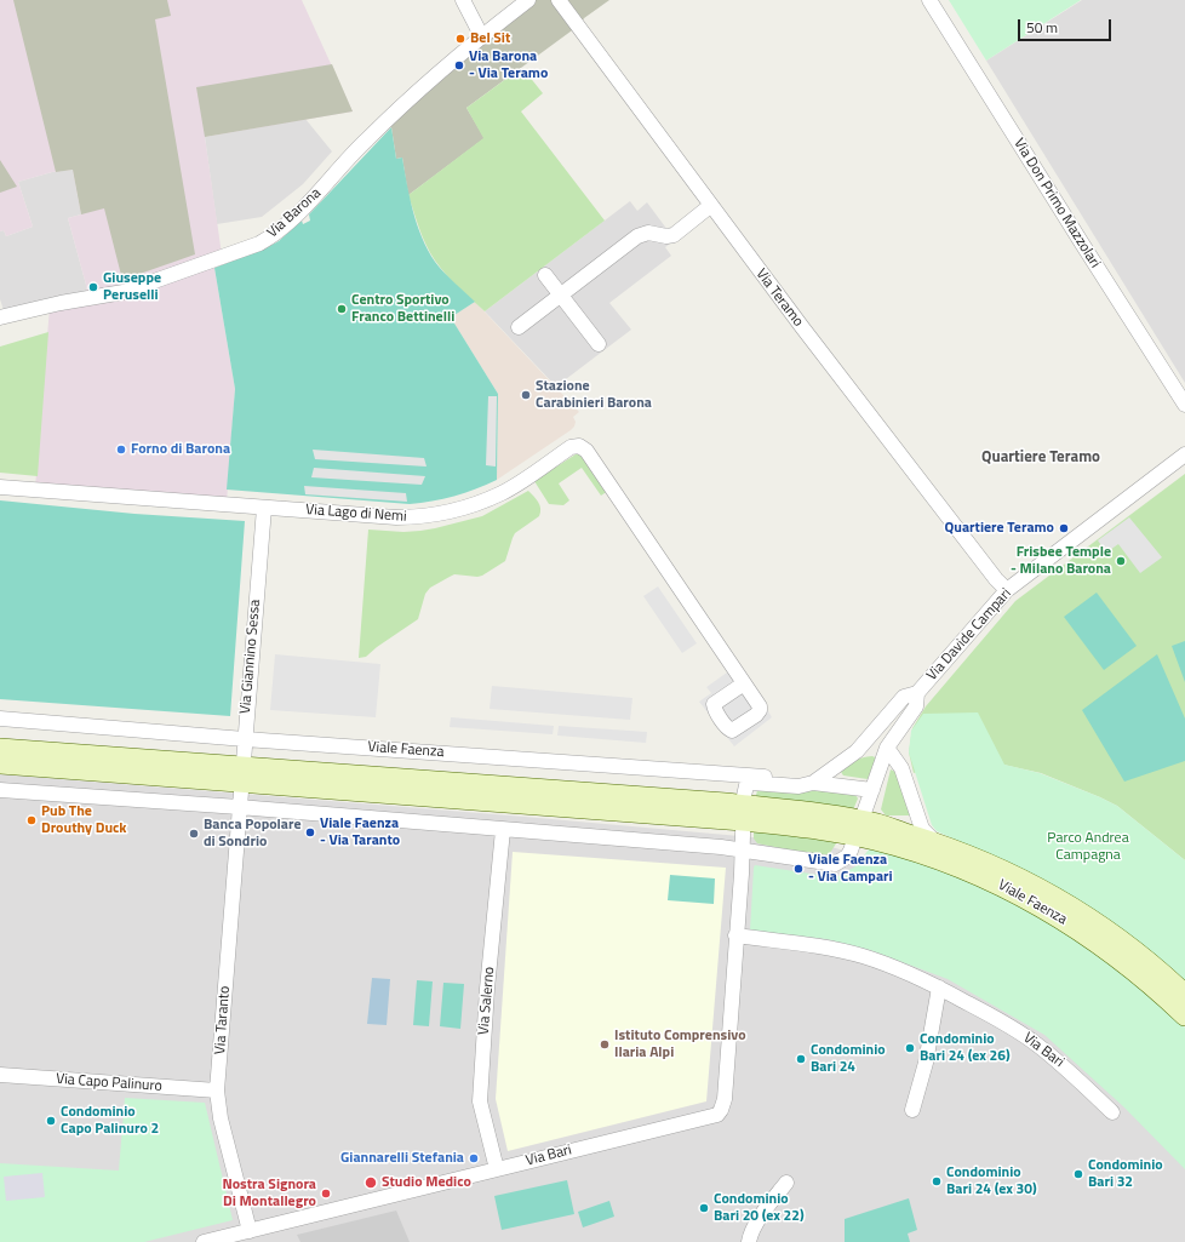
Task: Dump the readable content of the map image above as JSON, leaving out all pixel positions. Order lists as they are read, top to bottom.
{
  "streets": {
    "street": [
      "Via Don Primo Mazzolari",
      "Via Barona",
      "Via Teramo",
      "Via Lago di Nemi",
      "Via Davide Campari",
      "Via Giannino Sessa",
      "Viale Faenza",
      "Via Salerno",
      "Via Taranto",
      "Via Bari",
      "Via Capo Palinuro"
    ]
  },
  "crossings": [
    ["Via Teramo", "Via Davide Campari"],
    ["Via Lago di Nemi", "Via Giannino Sessa"],
    ["Via Davide Campari", "Viale Faenza"],
    ["Via Giannino Sessa", "Viale Faenza"],
    ["Via Giannino Sessa", "Via Taranto"],
    ["Viale Faenza", "Via Bari"],
    ["Via Salerno", "Via Bari"],
    ["Via Taranto", "Via Bari"],
    ["Via Taranto", "Via Capo Palinuro"]
  ],
  "districts": ["Quartiere Teramo"],
  "parks": ["Parco Andrea Campagna"],
  "places": [
    "Bel Sit",
    "Via Barona - Via Teramo",
    "Giuseppe Peruselli",
    "Centro Sportivo Franco Bettinelli",
    "Stazione Carabinieri Barona",
    "Forno di Barona",
    "Quartiere Teramo",
    "Frisbee Temple - Milano Barona",
    "Pub The Drouthy Duck",
    "Viale Faenza - Via Taranto",
    "Banca Popolare di Sondrio",
    "Viale Faenza - Via Campari",
    "Istituto Comprensivo Ilaria Alpi",
    "Condominio Bari 24 (ex 26)",
    "Condominio Bari 24",
    "Condominio Capo Palinuro 2",
    "Giannarelli Stefania",
    "Condominio Bari 32",
    "Condominio Bari 24 (ex 30)",
    "Studio Medico",
    "Nostra Signora Di Montallegro",
    "Condominio Bari 20 (ex 22)"
  ],
  "scale_bar": "50 m"
}
